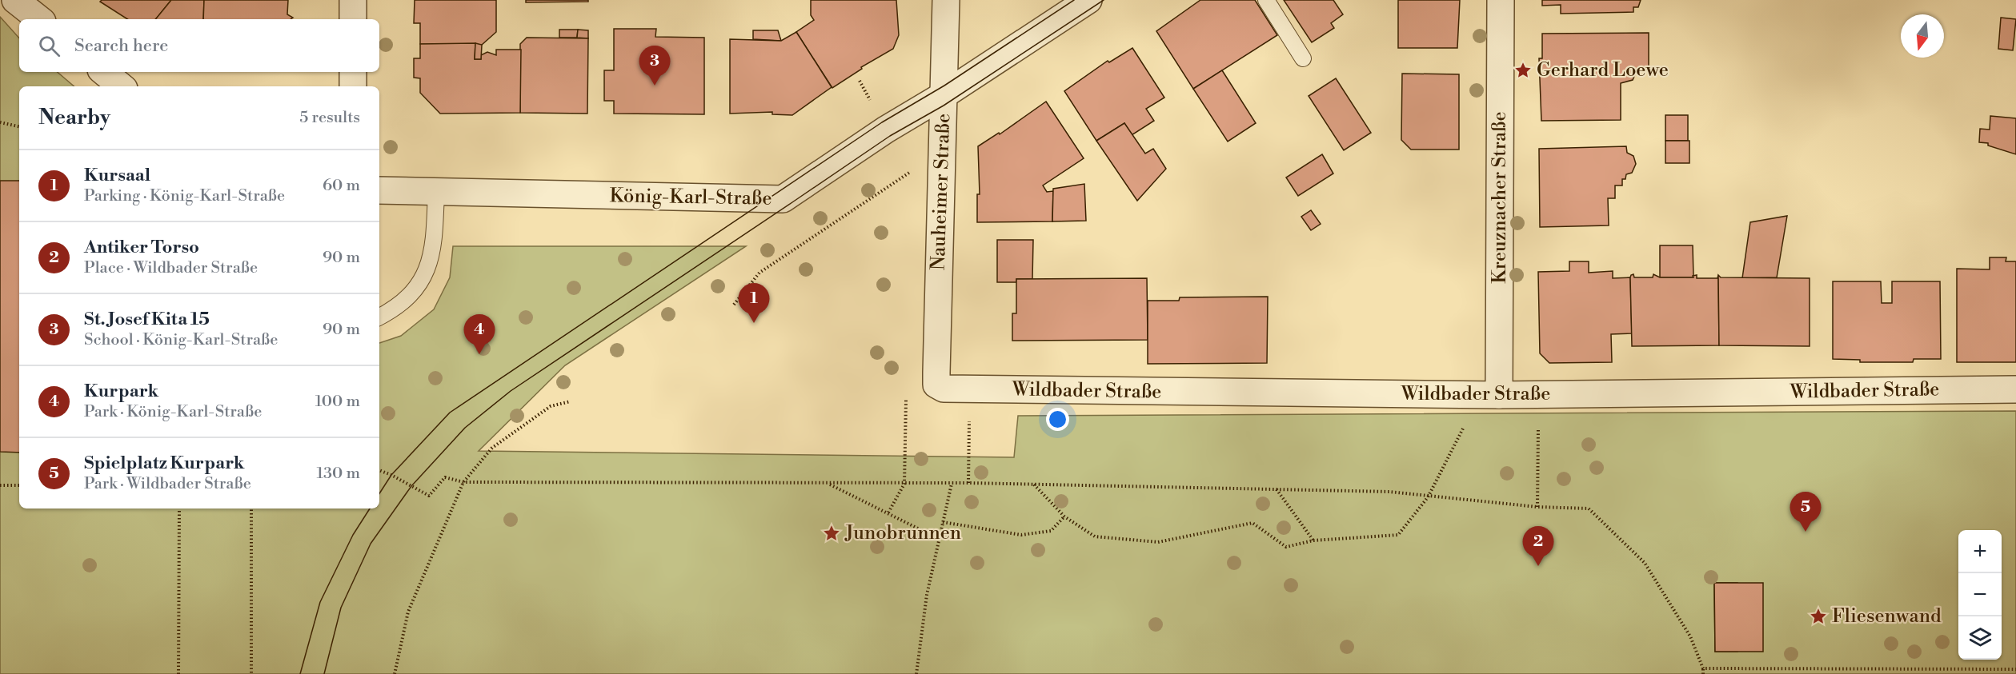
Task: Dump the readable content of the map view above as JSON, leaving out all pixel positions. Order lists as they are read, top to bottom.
{
  "streets": {
    "street": [
      "Nauheimer Straße",
      "König-Karl-Straße",
      "Kreuznacher Straße",
      "Wildbader Straße"
    ]
  },
  "crossings": [
    ["Nauheimer Straße", "König-Karl-Straße"],
    ["Nauheimer Straße", "Wildbader Straße"],
    ["Kreuznacher Straße", "Wildbader Straße"]
  ],
  "places": {
    "place": ["Gerhard Loewe", "Junobrunnen", "Fliesenwand"]
  },
  "north": "bottom",
  "page": {
    "search": "Search here",
    "pins": [
      "3",
      "1",
      "4",
      "5",
      "2"
    ],
    "heading": ["Nearby", "5 results"],
    "list": [
      {
        "mark": "1",
        "name": "Kursaal",
        "note": "Parking · König-Karl-Straße",
        "value": "60 m"
      },
      {
        "mark": "2",
        "name": "Antiker Torso",
        "note": "Place · Wildbader Straße",
        "value": "90 m"
      },
      {
        "mark": "3",
        "name": "St. Josef Kita 15",
        "note": "School · König-Karl-Straße",
        "value": "90 m"
      },
      {
        "mark": "4",
        "name": "Kurpark",
        "note": "Park · König-Karl-Straße",
        "value": "100 m"
      },
      {
        "mark": "5",
        "name": "Spielplatz Kurpark",
        "note": "Park · Wildbader Straße",
        "value": "130 m"
      }
    ],
    "map_buttons": ["+", "−"]
  }
}
